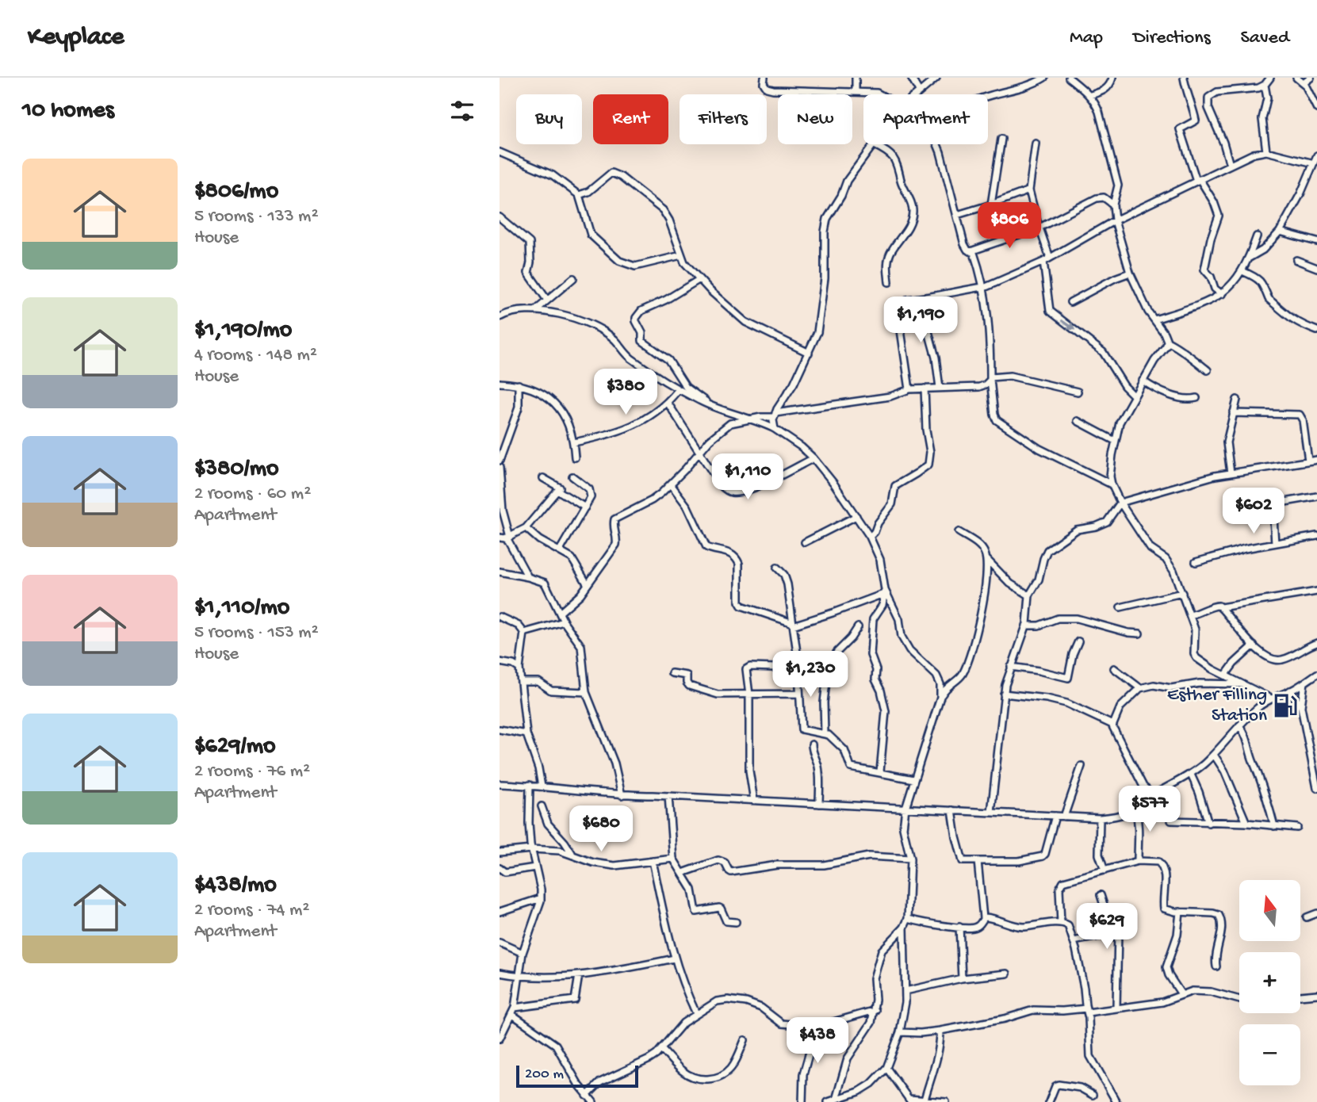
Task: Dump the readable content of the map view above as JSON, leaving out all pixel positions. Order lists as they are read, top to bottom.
{
  "places": {
    "fuel station": ["Esther Filling Station"]
  },
  "scale_bar": "200 m",
  "north": "top",
  "page": {
    "header": "Keyplace",
    "nav": ["Map", "Directions", "Saved"],
    "heading": "10 homes",
    "chip": [
      "Buy",
      "Rent",
      "Filters",
      "New",
      "Apartment"
    ],
    "list": [
      {
        "name": "$806/mo",
        "note": "5 rooms · 133 m² · House"
      },
      {
        "name": "$1,190/mo",
        "note": "4 rooms · 148 m² · House"
      },
      {
        "name": "$380/mo",
        "note": "2 rooms · 60 m² · Apartment"
      },
      {
        "name": "$1,110/mo",
        "note": "5 rooms · 153 m² · House"
      },
      {
        "name": "$629/mo",
        "note": "2 rooms · 76 m² · Apartment"
      },
      {
        "name": "$438/mo",
        "note": "2 rooms · 74 m² · Apartment"
      }
    ],
    "price": [
      "$806",
      "$1,190",
      "$380",
      "$1,110",
      "$602",
      "$1,230",
      "$577",
      "$680",
      "$629",
      "$438"
    ],
    "map_buttons": ["+", "−"],
    "scale": "200 m"
  }
}
